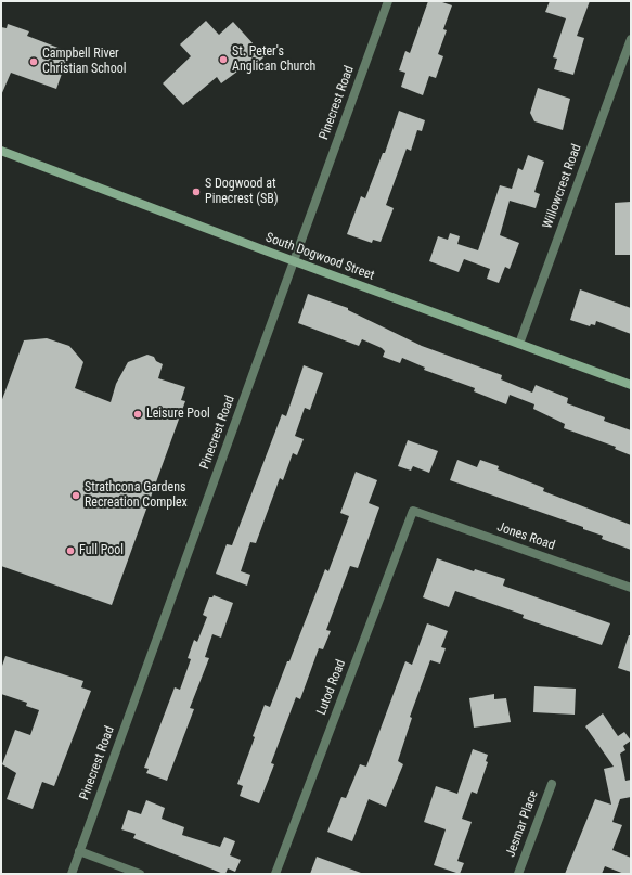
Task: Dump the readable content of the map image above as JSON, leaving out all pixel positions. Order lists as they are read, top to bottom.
{
  "streets": {
    "main road": ["South Dogwood Street"],
    "street": [
      "Pinecrest Road",
      "Willowcrest Road",
      "Jones Road",
      "Lutod Road",
      "Jesmar Place"
    ]
  },
  "crossings": [
    ["Pinecrest Road", "South Dogwood Street"],
    ["Willowcrest Road", "South Dogwood Street"],
    ["Jones Road", "Lutod Road"]
  ],
  "places": [
    "St. Peter's Anglican Church",
    "Campbell River Christian School",
    "S Dogwood at Pinecrest (SB)",
    "Leisure Pool",
    "Strathcona Gardens Recreation Complex",
    "Full Pool"
  ]
}
